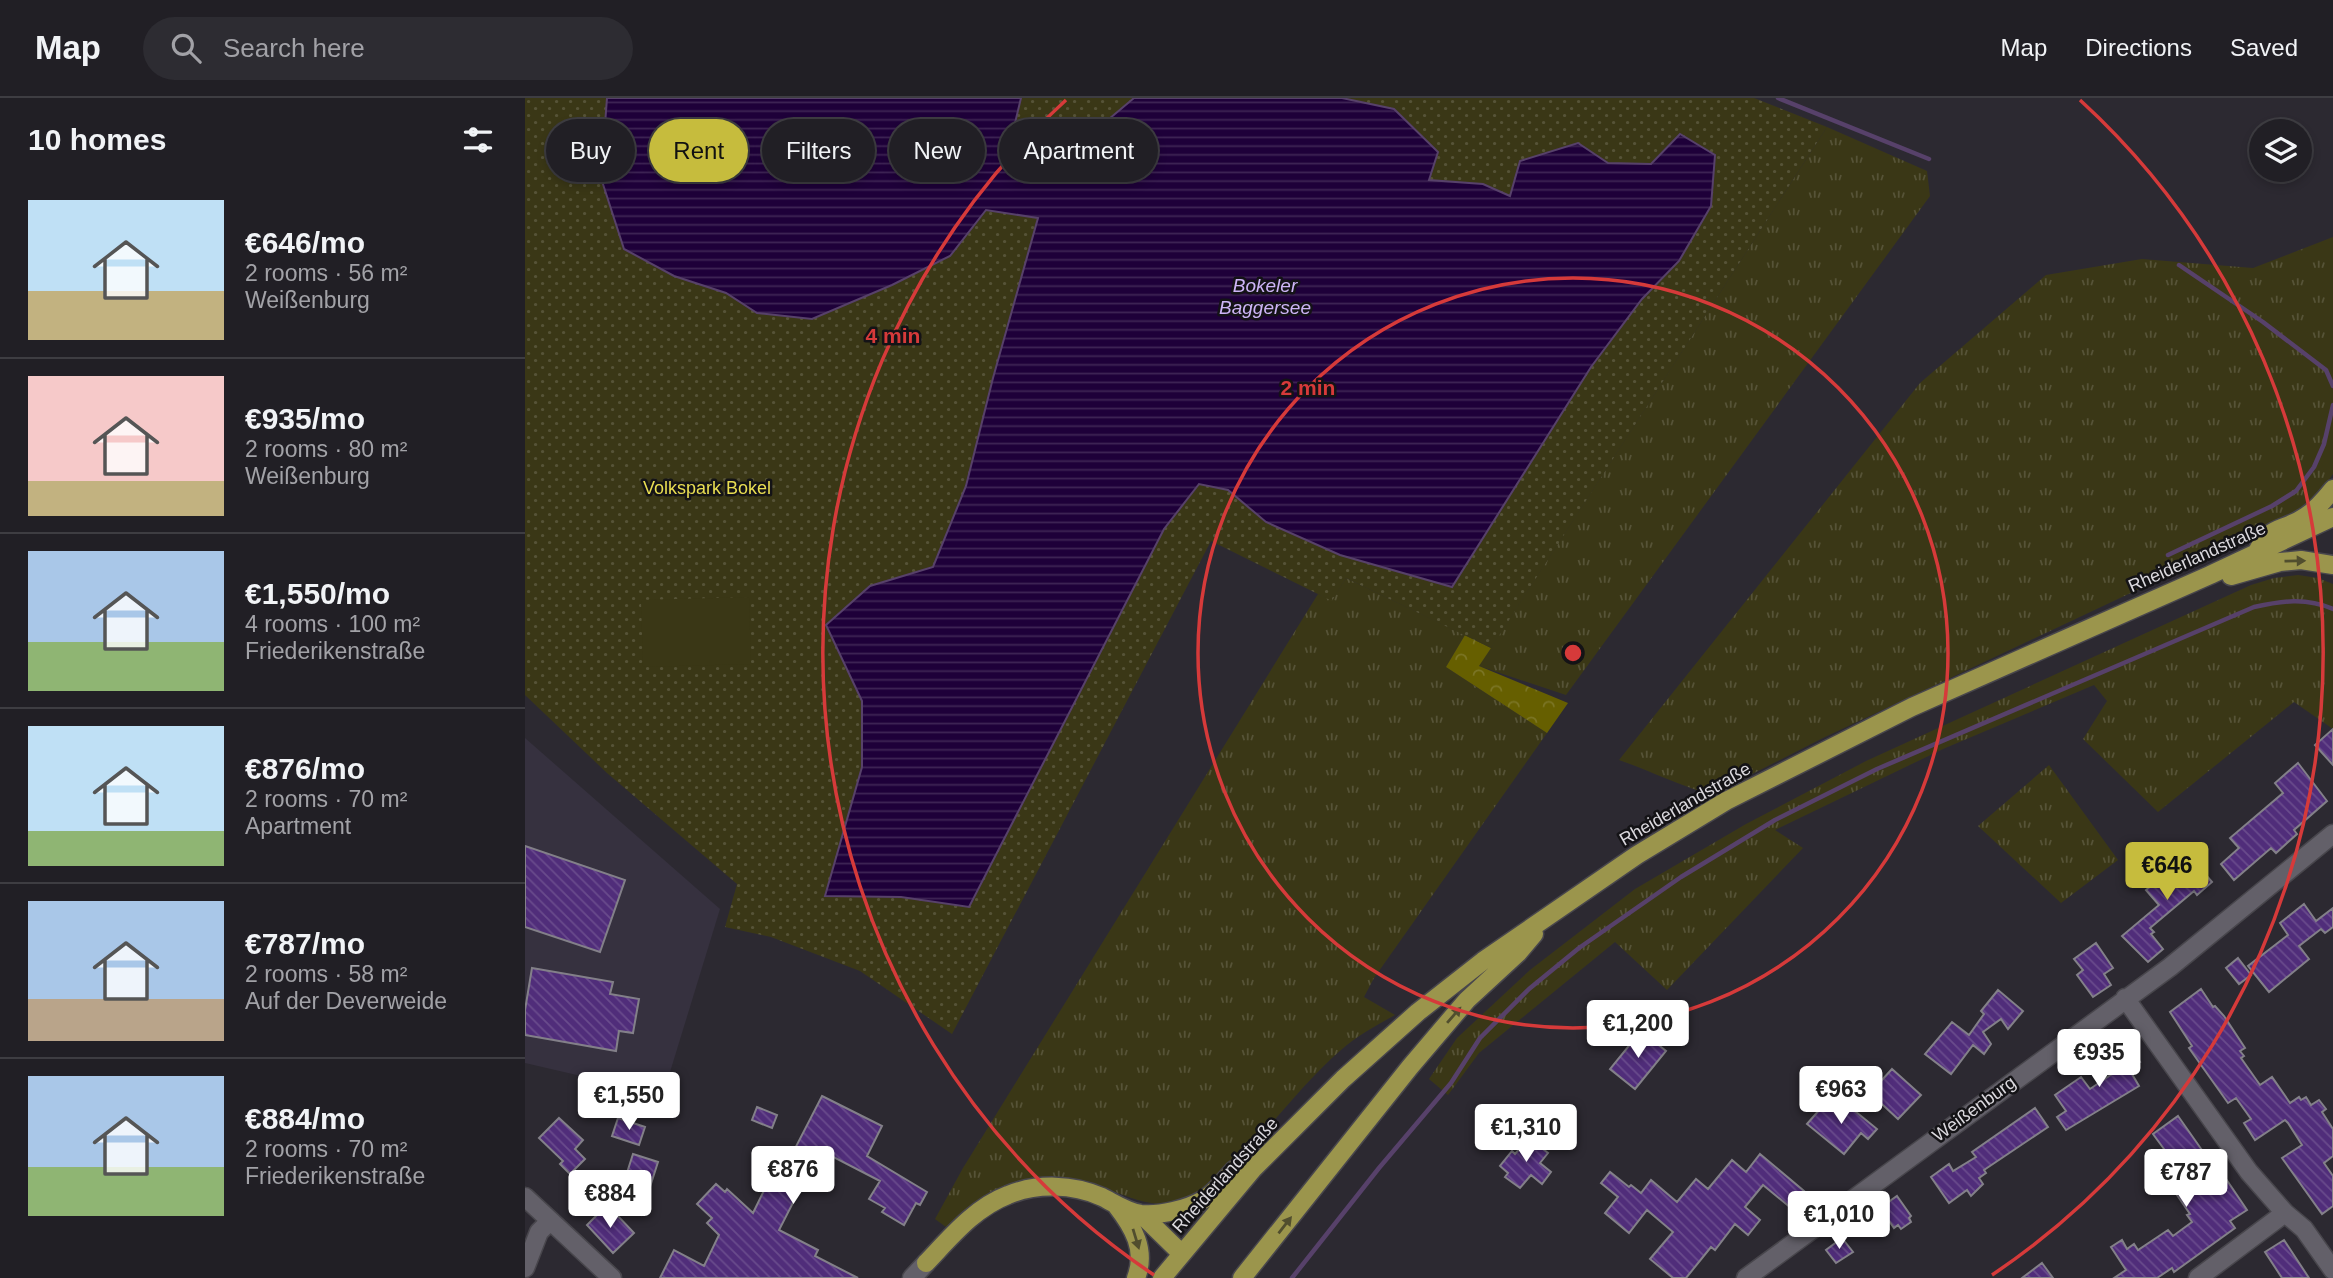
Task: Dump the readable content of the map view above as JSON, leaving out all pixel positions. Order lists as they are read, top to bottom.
{
  "streets": {
    "main road": ["Rheiderlandstraße"],
    "street": ["Weißenburg"]
  },
  "water": ["Bokeler Baggersee"],
  "parks": ["Volkspark Bokel"],
  "page": {
    "header": "Map",
    "search": "Search here",
    "nav": ["Map", "Directions", "Saved"],
    "heading": "10 homes",
    "chip": [
      "Buy",
      "Rent",
      "Filters",
      "New",
      "Apartment"
    ],
    "list": [
      {
        "name": "€646/mo",
        "note": "2 rooms · 56 m² · Weißenburg"
      },
      {
        "name": "€935/mo",
        "note": "2 rooms · 80 m² · Weißenburg"
      },
      {
        "name": "€1,550/mo",
        "note": "4 rooms · 100 m² · Friederikenstraße"
      },
      {
        "name": "€876/mo",
        "note": "2 rooms · 70 m² · Apartment"
      },
      {
        "name": "€787/mo",
        "note": "2 rooms · 58 m² · Auf der Deverweide"
      },
      {
        "name": "€884/mo",
        "note": "2 rooms · 70 m² · Friederikenstraße"
      }
    ],
    "price": [
      "€646",
      "€1,200",
      "€935",
      "€963",
      "€1,550",
      "€1,310",
      "€876",
      "€787",
      "€884",
      "€1,010"
    ]
  },
  "rings": ["4 min", "2 min"]
}
